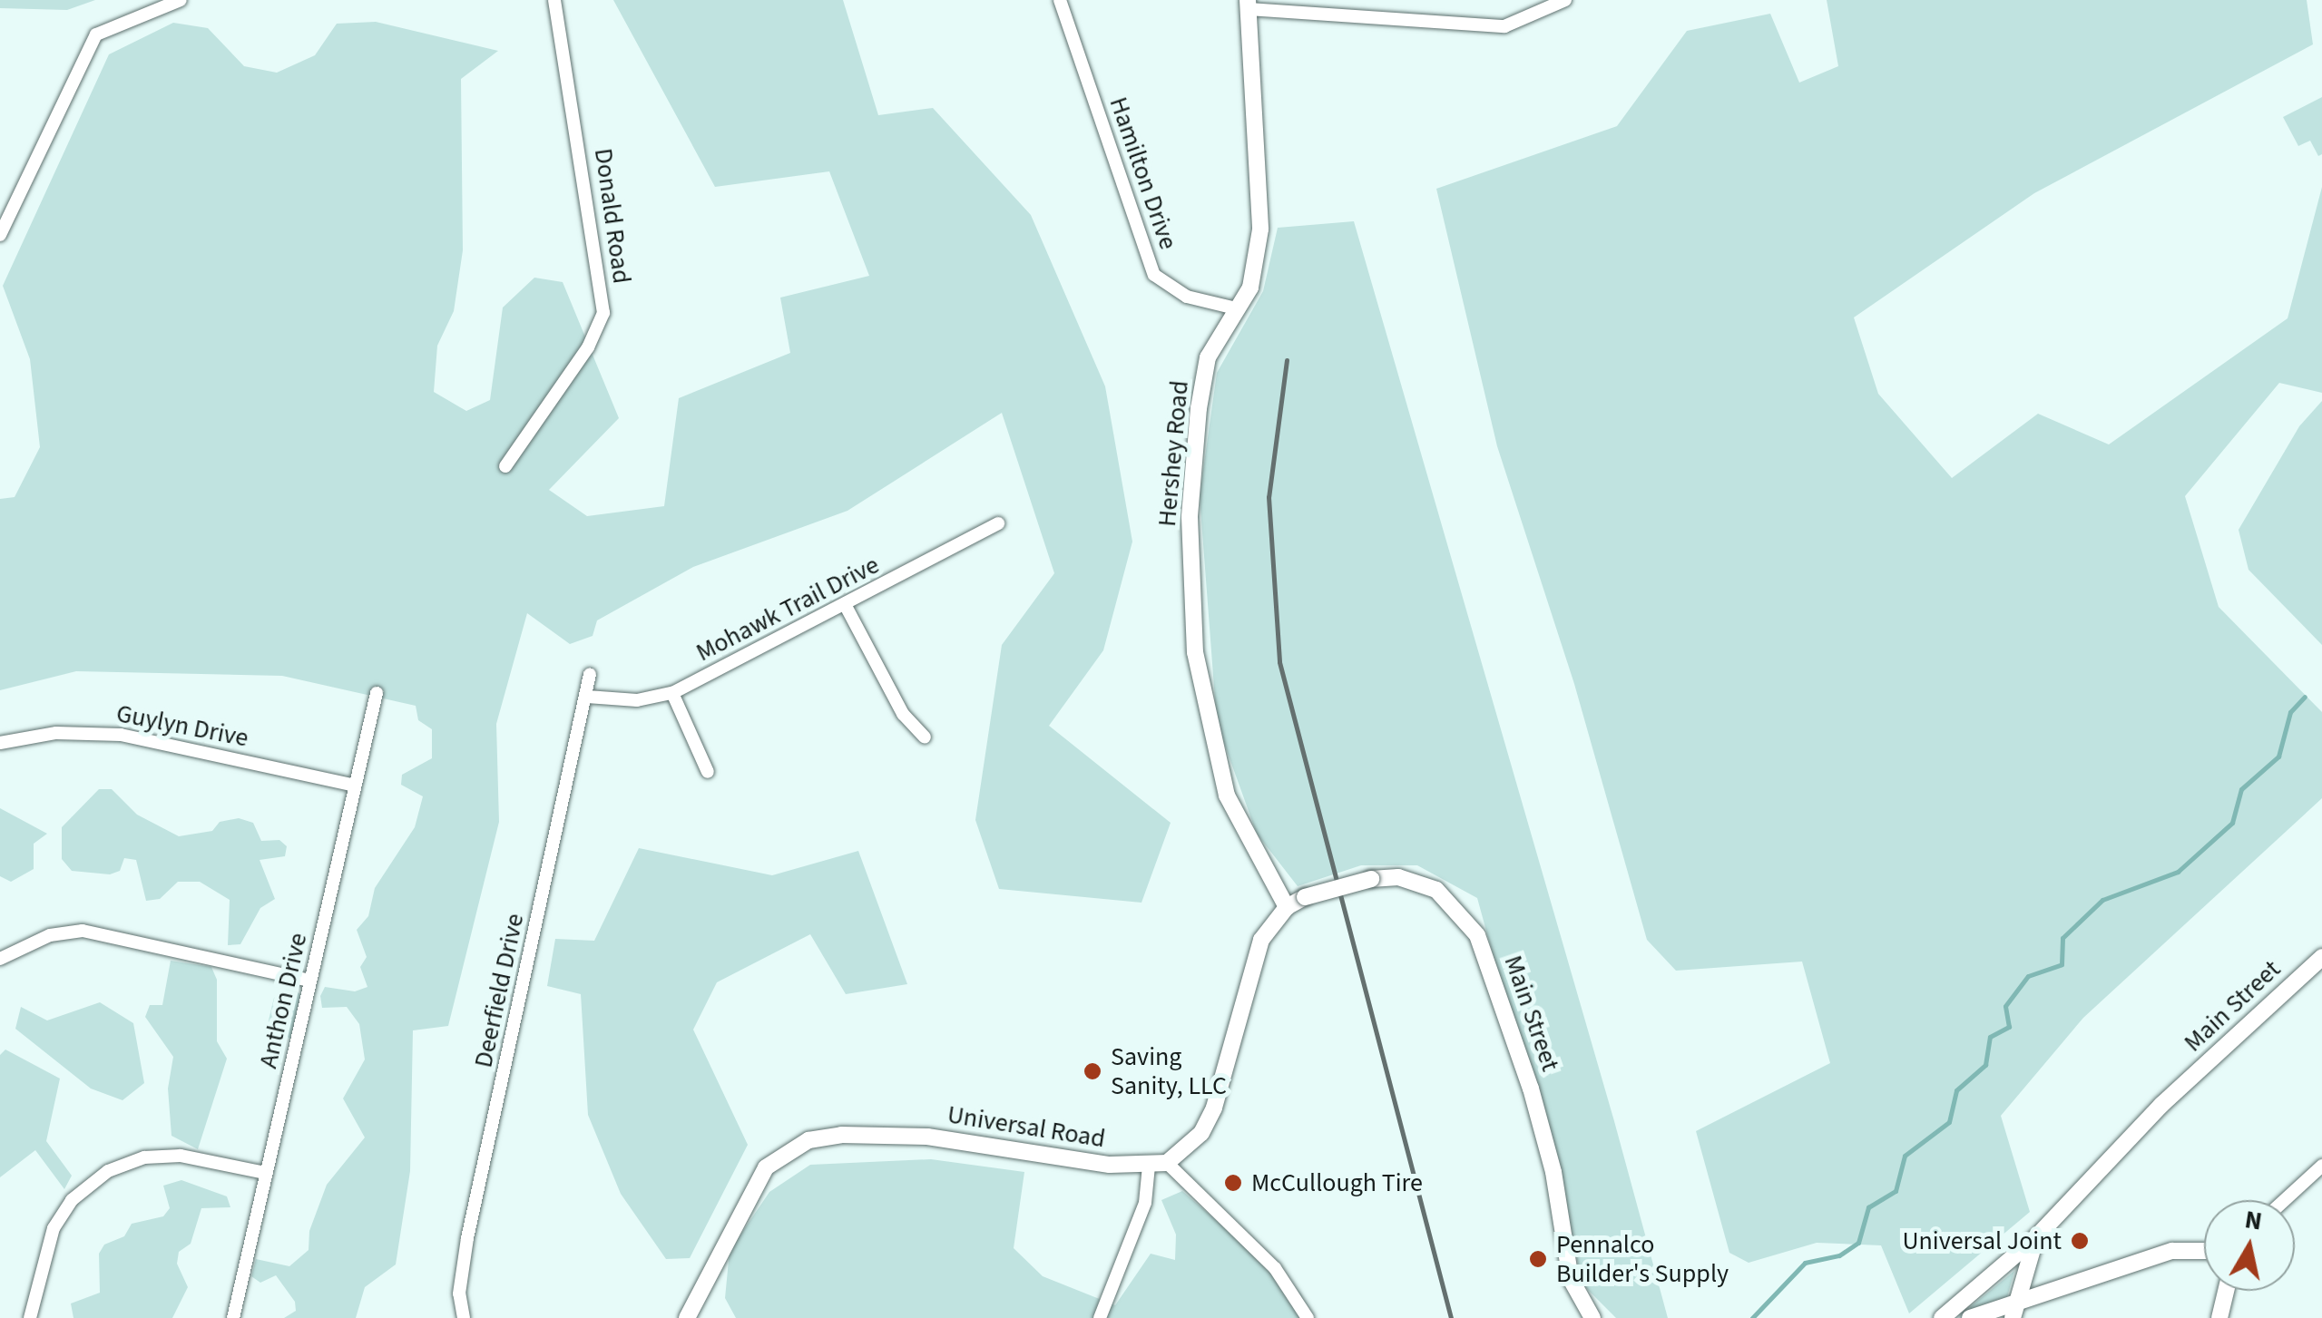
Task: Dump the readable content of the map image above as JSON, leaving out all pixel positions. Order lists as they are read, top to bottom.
{
  "streets": {
    "street": [
      "Hamilton Drive",
      "Donald Road",
      "Hershey Road",
      "Mohawk Trail Drive",
      "Guylyn Drive",
      "Deerfield Drive",
      "Anthon Drive",
      "Main Street",
      "Universal Road"
    ]
  },
  "crossings": [
    ["Hamilton Drive", "Hershey Road"],
    ["Hershey Road", "Main Street"],
    ["Mohawk Trail Drive", "Deerfield Drive"],
    ["Guylyn Drive", "Anthon Drive"]
  ],
  "places": [
    "Saving Sanity, LLC",
    "McCullough Tire",
    "Universal Joint",
    "Pennalco Builder's Supply"
  ],
  "north": "top"
}
